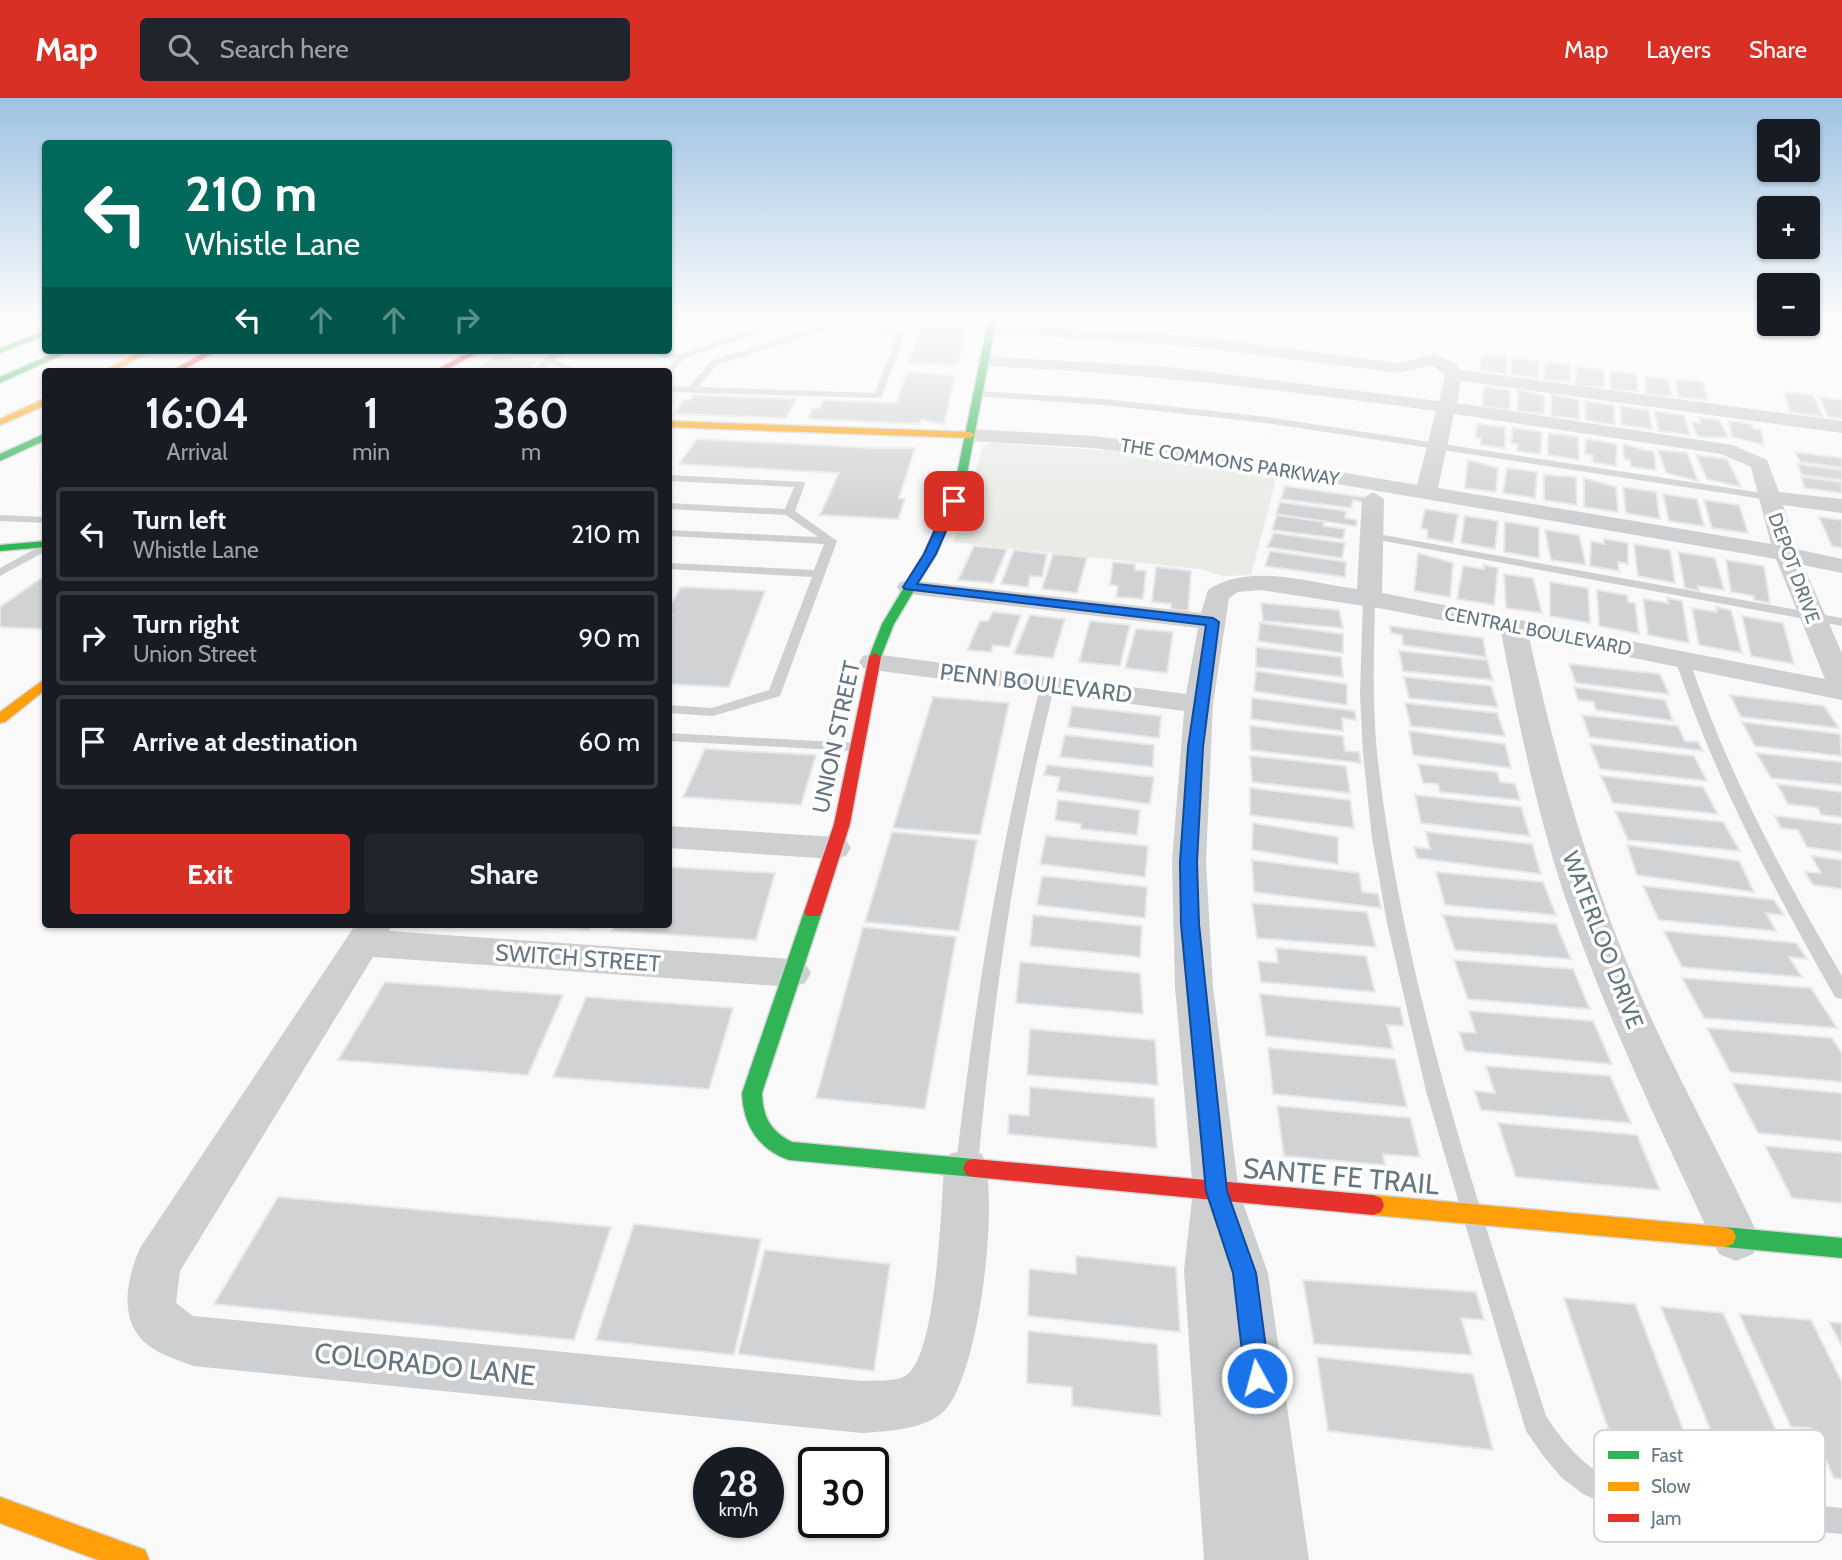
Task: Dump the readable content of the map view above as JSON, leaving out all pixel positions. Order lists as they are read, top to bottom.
{
  "streets": {
    "main road": ["THE COMMONS PARKWAY", "UNION STREET", "SANTE FE TRAIL"],
    "street": [
      "DEPOT DRIVE",
      "CENTRAL BOULEVARD",
      "PENN BOULEVARD",
      "WATERLOO DRIVE",
      "SWITCH STREET",
      "COLORADO LANE"
    ]
  },
  "crossings": [
    ["THE COMMONS PARKWAY", "DEPOT DRIVE"],
    ["THE COMMONS PARKWAY", "UNION STREET"],
    ["CENTRAL BOULEVARD", "WATERLOO DRIVE"],
    ["PENN BOULEVARD", "UNION STREET"],
    ["UNION STREET", "SWITCH STREET"],
    ["UNION STREET", "SANTE FE TRAIL"],
    ["WATERLOO DRIVE", "SANTE FE TRAIL"],
    ["SWITCH STREET", "COLORADO LANE"],
    ["SANTE FE TRAIL", "COLORADO LANE"]
  ],
  "legend": ["Fast", "Slow", "Jam"],
  "page": {
    "header": "Map",
    "search": "Search here",
    "nav": ["Map", "Layers", "Share"],
    "map_buttons": ["+", "−"],
    "turn": ["210 m", "Whistle Lane"],
    "eta": [
      "16:04",
      "Arrival",
      "1",
      "min",
      "360",
      "m"
    ],
    "list": [
      {
        "name": "Turn left",
        "note": "Whistle Lane",
        "value": "210 m"
      },
      {
        "name": "Turn right",
        "note": "Union Street",
        "value": "90 m"
      },
      {
        "name": "Arrive at destination",
        "value": "60 m"
      }
    ],
    "buttons": ["Exit", "Share"],
    "speed": "28 km/h",
    "limit": "30"
  }
}
